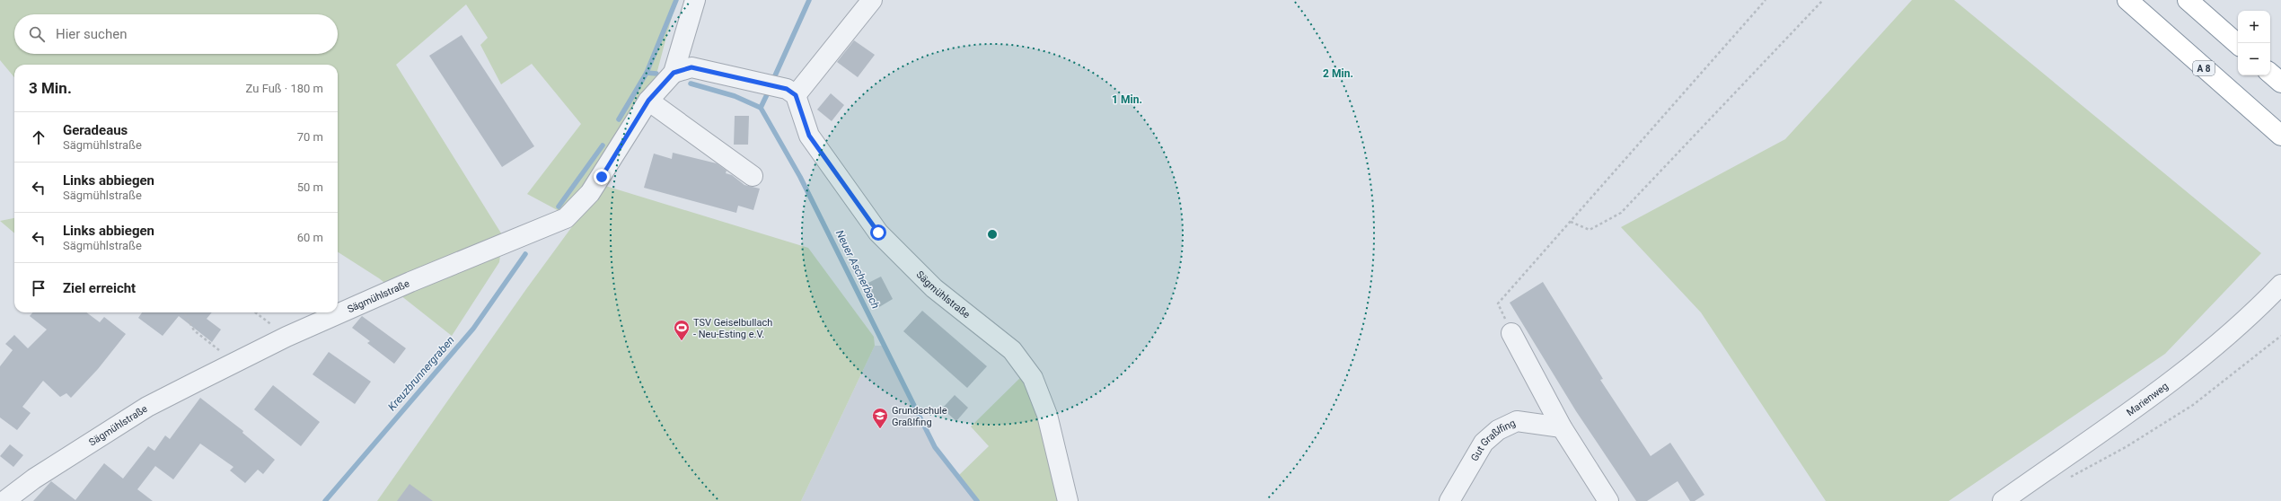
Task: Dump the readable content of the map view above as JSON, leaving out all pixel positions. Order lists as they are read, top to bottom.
{
  "streets": {
    "highway": ["A 8"],
    "street": ["Sägmühlstraße", "Marienweg", "Gut Graßlfing"]
  },
  "water": ["Neuer Ascherbach", "Kreuzbrunnergraben"],
  "places": {
    "sports": ["TSV Geiselbullach - Neu-Esting e.V."],
    "school or university": ["Grundschule Graßlfing"]
  },
  "page": {
    "map_buttons": ["+", "−"],
    "search": "Hier suchen",
    "heading": ["3 Min.", "Zu Fuß · 180 m"],
    "list": [
      ["Geradeaus", "Sägmühlstraße", "70 m"],
      ["Links abbiegen", "Sägmühlstraße", "50 m"],
      ["Links abbiegen", "Sägmühlstraße", "60 m"],
      "Ziel erreicht"
    ]
  },
  "rings": ["2 Min.", "1 Min."]
}
